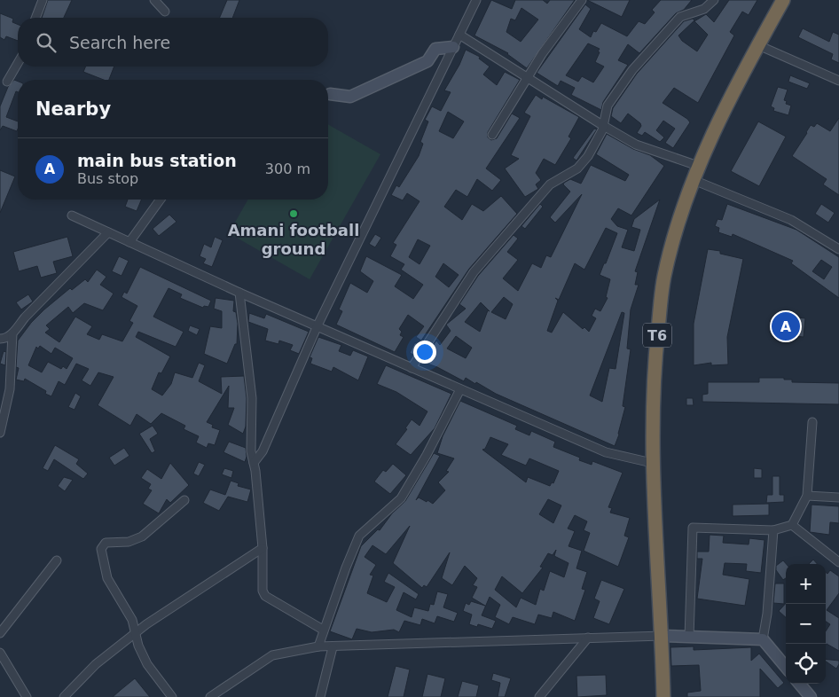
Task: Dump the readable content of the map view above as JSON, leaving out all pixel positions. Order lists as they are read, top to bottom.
{
  "streets": {
    "highway": ["T6"]
  },
  "places": ["Amani football ground"],
  "page": {
    "search": "Search here",
    "heading": "Nearby",
    "list": [
      {
        "mark": "A",
        "name": "main bus station",
        "note": "Bus stop",
        "value": "300 m"
      }
    ],
    "pins": "A",
    "map_buttons": ["+", "−"]
  }
}
